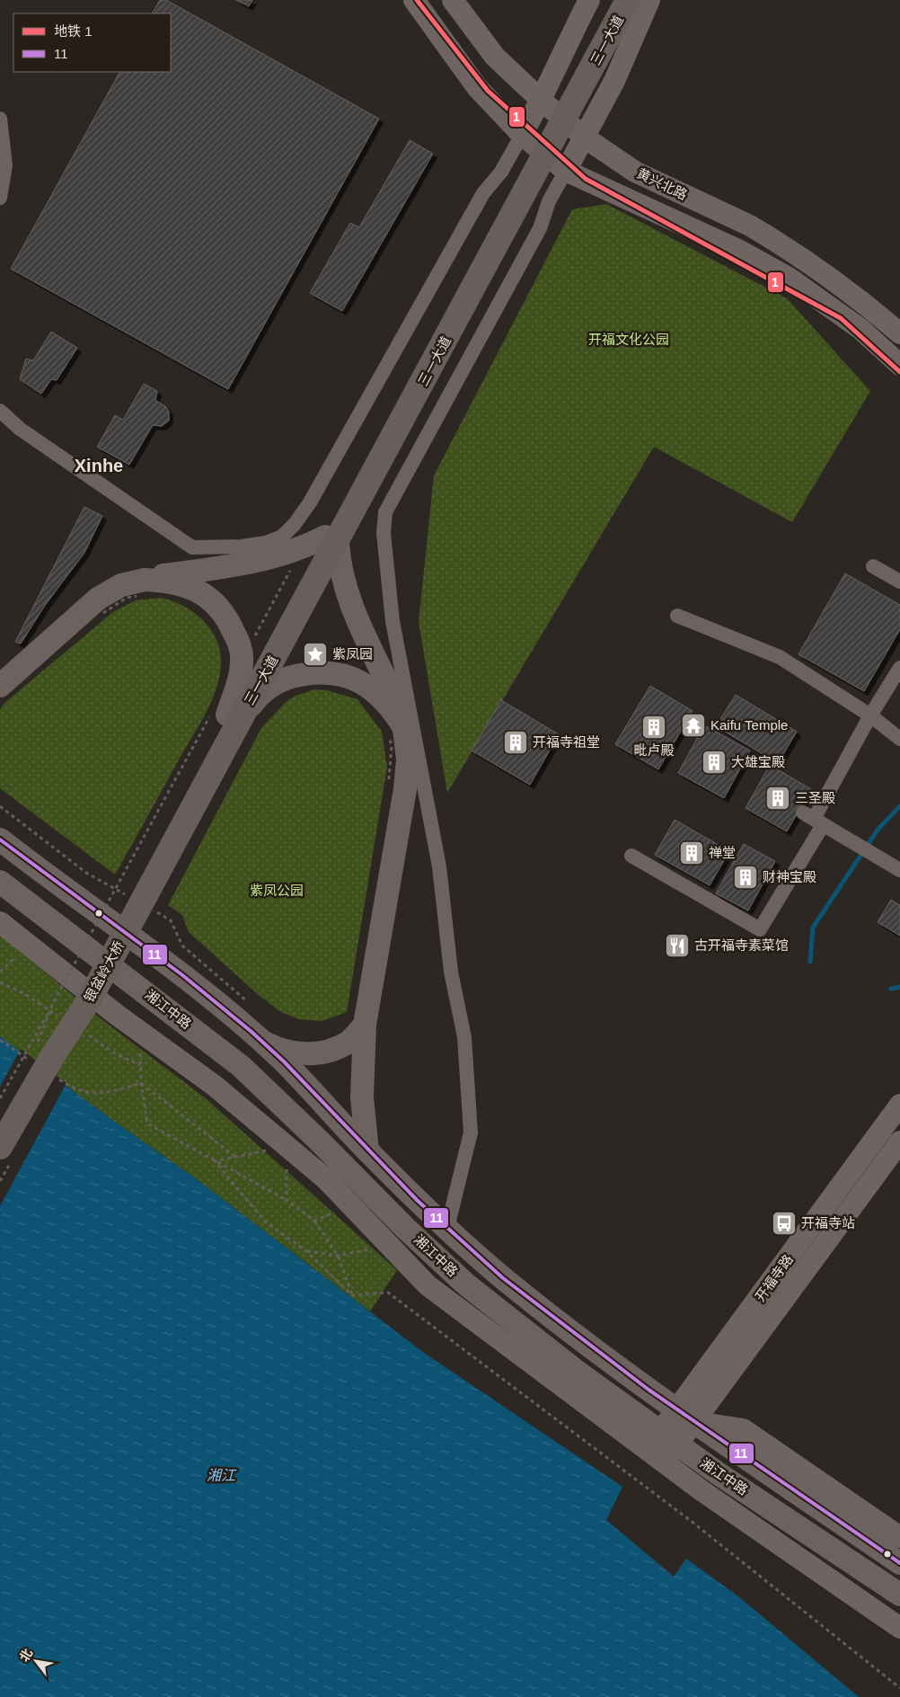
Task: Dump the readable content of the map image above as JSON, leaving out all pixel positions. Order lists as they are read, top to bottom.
{
  "streets": {
    "highway": ["三一大道", "银盆岭大桥"],
    "main road": ["黄兴北路", "湘江中路", "开福寺路"]
  },
  "crossings": [
    ["三一大道", "银盆岭大桥"],
    ["湘江中路", "开福寺路"]
  ],
  "districts": ["Xinhe"],
  "water": ["湘江"],
  "parks": ["开福文化公园", "紫凤公园"],
  "places": {
    "place": ["紫凤园"],
    "temple": ["Kaifu Temple"],
    "building": [
      "毗卢殿",
      "开福寺祖堂",
      "大雄宝殿",
      "三圣殿",
      "禅堂",
      "财神宝殿"
    ],
    "restaurant": ["古开福寺素菜馆"],
    "bus stop": ["开福寺站"]
  },
  "lines": ["metro line 1", "transit line 11"],
  "legend": ["地铁 1", "11"],
  "north": "top left"
}
